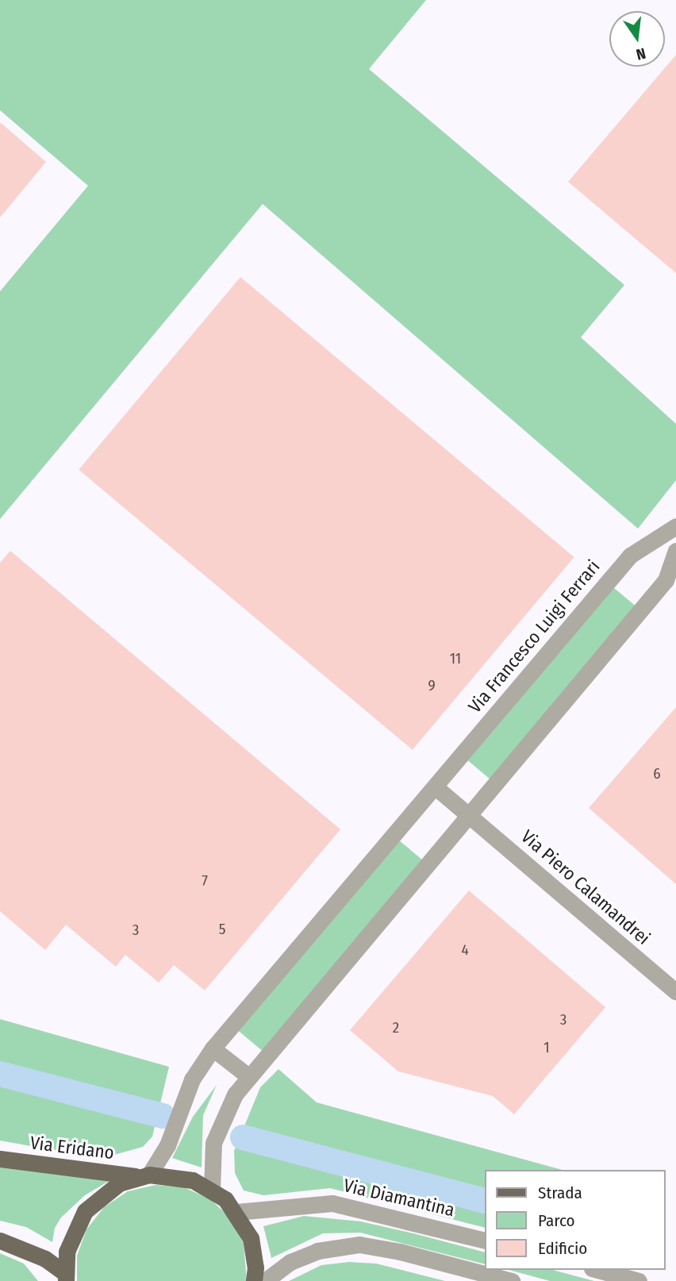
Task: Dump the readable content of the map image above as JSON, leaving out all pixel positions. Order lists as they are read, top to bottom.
{
  "streets": {
    "main road": ["Via Eridano"],
    "street": ["Via Francesco Luigi Ferrari", "Via Piero Calamandrei", "Via Diamantina"]
  },
  "crossings": [
    ["Via Francesco Luigi Ferrari", "Via Eridano"],
    ["Via Eridano", "Via Diamantina"]
  ],
  "house_numbers": [
    "11",
    "9",
    "6",
    "7",
    "5",
    "3",
    "4",
    "3",
    "2",
    "1"
  ],
  "legend": ["Strada", "Parco", "Edificio"],
  "north": "bottom"
}
